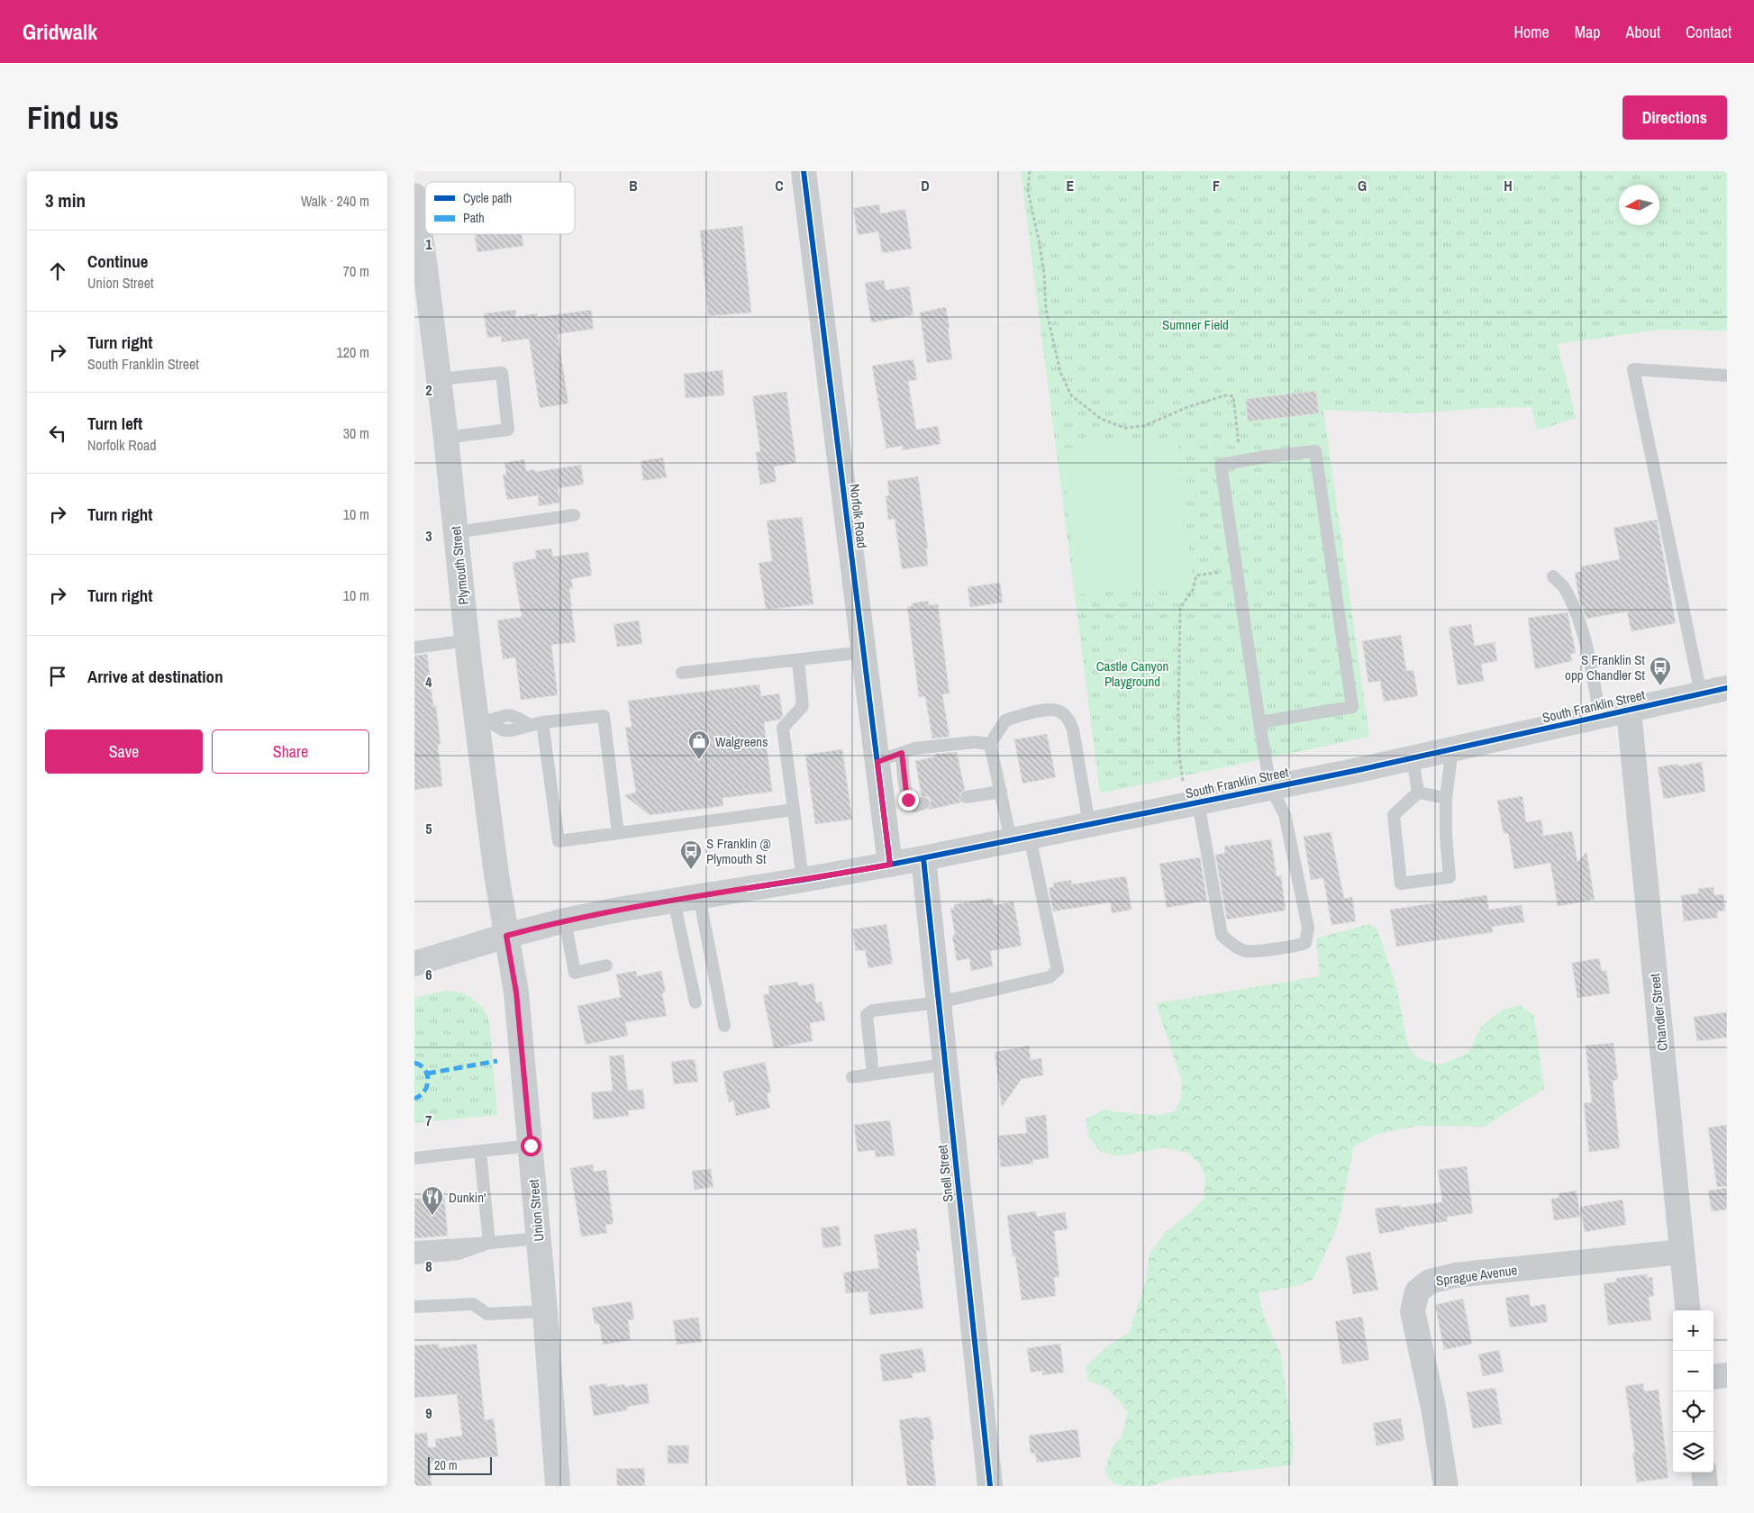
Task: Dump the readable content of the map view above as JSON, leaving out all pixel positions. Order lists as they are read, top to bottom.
{
  "streets": {
    "main road": ["Plymouth Street", "South Franklin Street", "Union Street"],
    "street": [
      "Norfolk Road",
      "Chandler Street",
      "Snell Street",
      "Sprague Avenue"
    ]
  },
  "crossings": [
    ["Norfolk Road", "South Franklin Street"],
    ["Plymouth Street", "South Franklin Street"],
    ["Plymouth Street", "Union Street"],
    ["South Franklin Street", "Chandler Street"],
    ["South Franklin Street", "Snell Street"],
    ["South Franklin Street", "Union Street"],
    ["Chandler Street", "Sprague Avenue"]
  ],
  "parks": ["Sumner Field", "Castle Canyon Playground"],
  "places": {
    "bus stop": ["S Franklin St opp Chandler St", "S Franklin @ Plymouth St"],
    "shop": ["Walgreens"],
    "restaurant": ["Dunkin'"]
  },
  "legend": ["Cycle path", "Path"],
  "scale_bar": "20 m",
  "north": "left",
  "page": {
    "header": "Gridwalk",
    "nav": [
      "Home",
      "Map",
      "About",
      "Contact"
    ],
    "buttons": [
      "Directions",
      ["Save", "Share"]
    ],
    "title": "Find us",
    "heading": ["3 min", "Walk · 240 m"],
    "list": [
      ["Continue", "Union Street", "70 m"],
      ["Turn right", "South Franklin Street", "120 m"],
      ["Turn left", "Norfolk Road", "30 m"],
      ["Turn right", "10 m"],
      ["Turn right", "10 m"],
      "Arrive at destination"
    ],
    "map_buttons": ["+", "−"],
    "scale": "20 m"
  },
  "grid": {
    "columns": [
      "B",
      "C",
      "D",
      "E",
      "F",
      "G",
      "H"
    ],
    "rows": [
      "1",
      "2",
      "3",
      "4",
      "5",
      "6",
      "7",
      "8",
      "9"
    ]
  }
}
